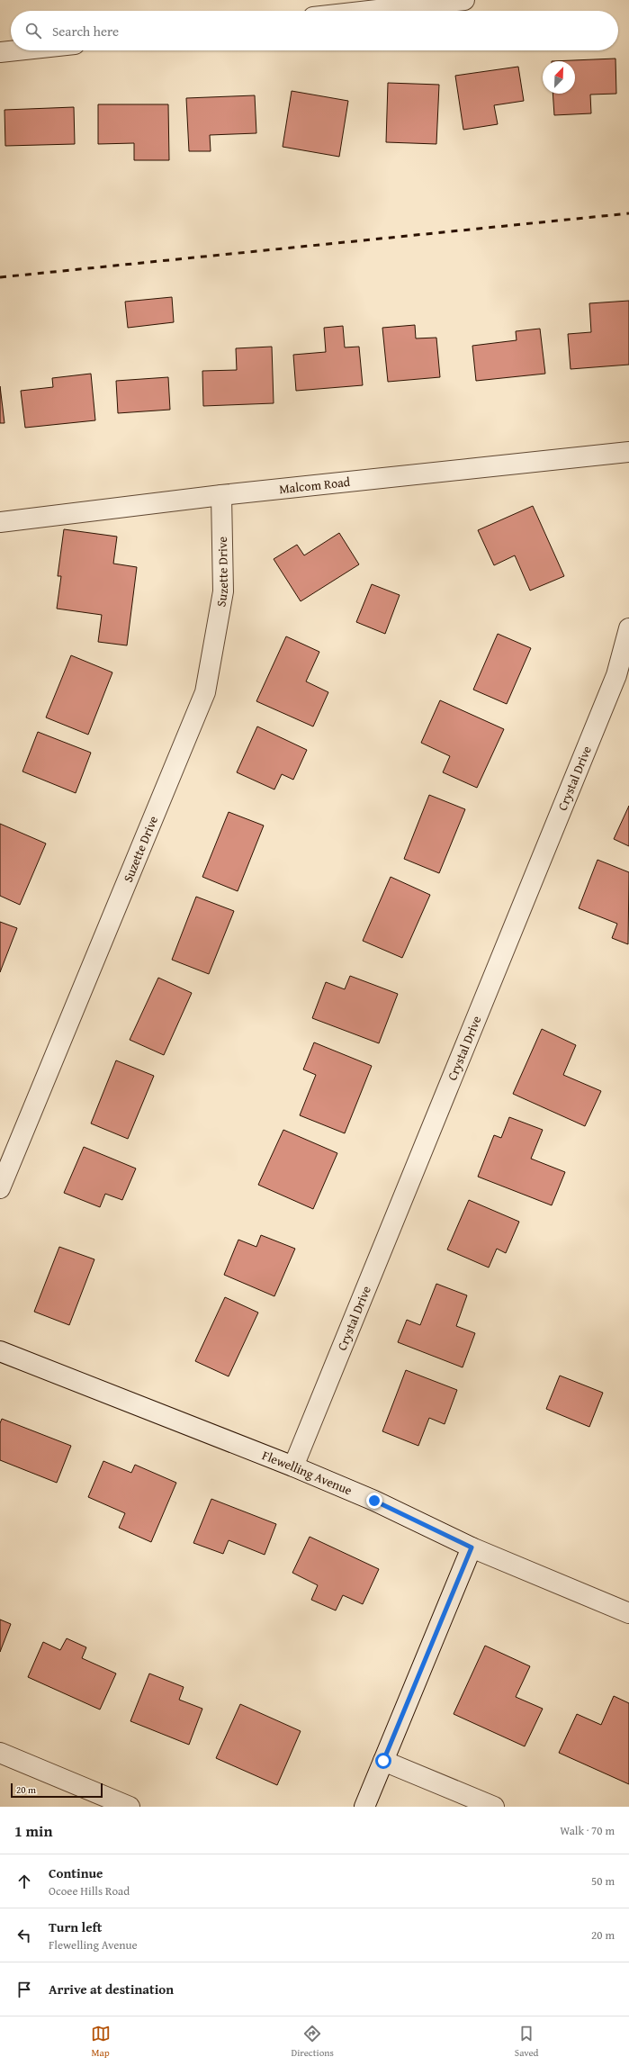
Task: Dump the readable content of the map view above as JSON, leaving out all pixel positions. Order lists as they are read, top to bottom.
{
  "streets": {
    "street": [
      "Malcom Road",
      "Suzette Drive",
      "Crystal Drive",
      "Flewelling Avenue"
    ]
  },
  "crossings": [
    ["Malcom Road", "Suzette Drive"],
    ["Crystal Drive", "Flewelling Avenue"]
  ],
  "scale_bar": "20 m",
  "north": "top right",
  "page": {
    "search": "Search here",
    "scale": "20 m",
    "heading": ["1 min", "Walk · 70 m"],
    "list": [
      ["Continue", "Ocoee Hills Road", "50 m"],
      ["Turn left", "Flewelling Avenue", "20 m"],
      "Arrive at destination"
    ],
    "nav": ["Map", "Directions", "Saved"]
  }
}
